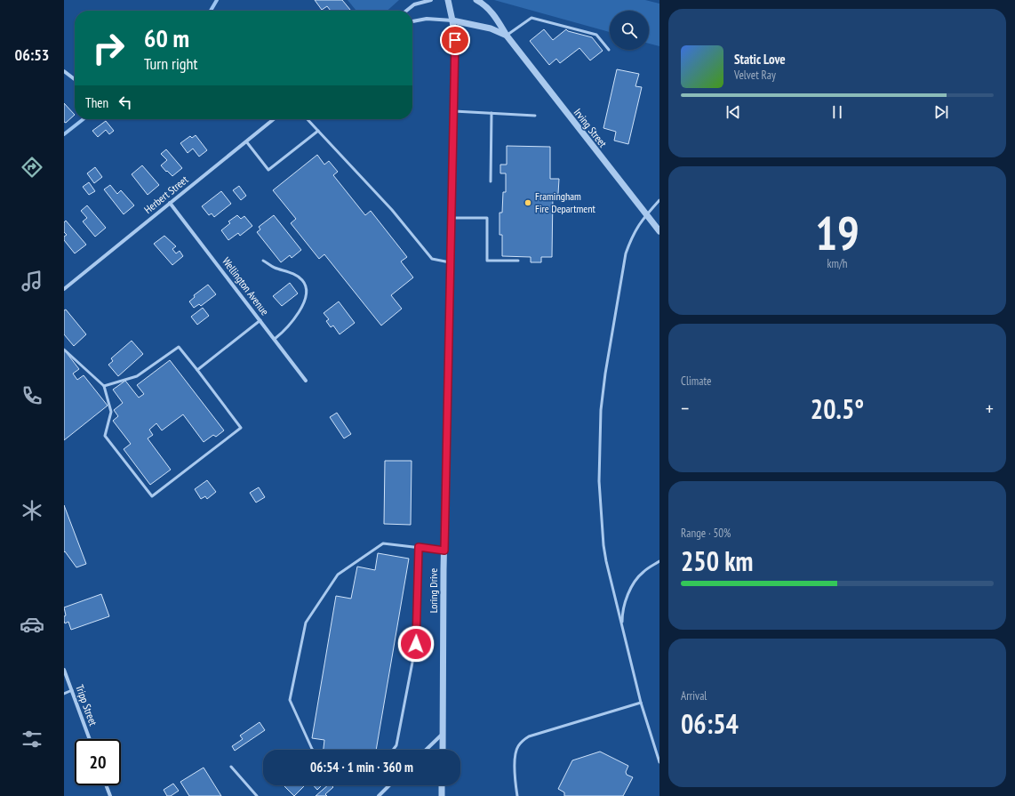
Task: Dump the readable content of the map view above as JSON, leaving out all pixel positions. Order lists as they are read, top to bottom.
{
  "streets": {
    "street": [
      "Irving Street",
      "Herbert Street",
      "Wellington Avenue",
      "Loring Drive",
      "Tripp Street"
    ]
  },
  "crossings": [
    ["Irving Street", "Loring Drive"],
    ["Herbert Street", "Wellington Avenue"]
  ],
  "places": ["Framingham Fire Department"],
  "page": {
    "tabs": "06:53",
    "turn": ["60 m", "Turn right"],
    "song": ["Static Love", "Velvet Ray"],
    "then": "Then",
    "tile": [
      ["19", "km/h"],
      "Climate",
      ["Range · 50%", "250 km"],
      ["Arrival", "06:54"]
    ],
    "heat": ["−", "20.5°", "+"],
    "limit": "20",
    "trip": "06:54 · 1 min · 360 m"
  }
}
